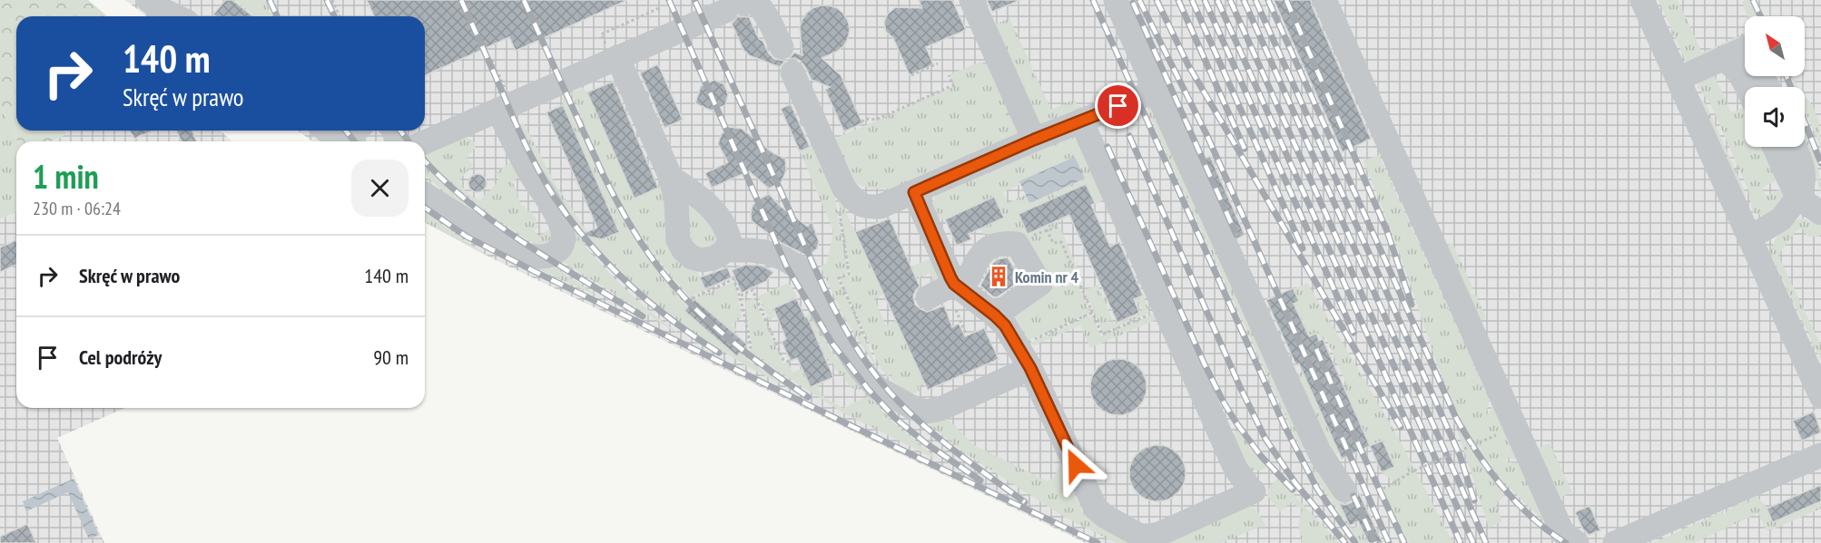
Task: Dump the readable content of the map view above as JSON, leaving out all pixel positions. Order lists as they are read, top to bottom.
{
  "places": {
    "building": ["Komin nr 4"]
  },
  "north": "top left",
  "page": {
    "turn": ["140 m", "Skręć w prawo"],
    "heading": ["1 min", "230 m · 06:24"],
    "list": [
      {
        "name": "Skręć w prawo",
        "value": "140 m"
      },
      {
        "name": "Cel podróży",
        "value": "90 m"
      }
    ]
  }
}
